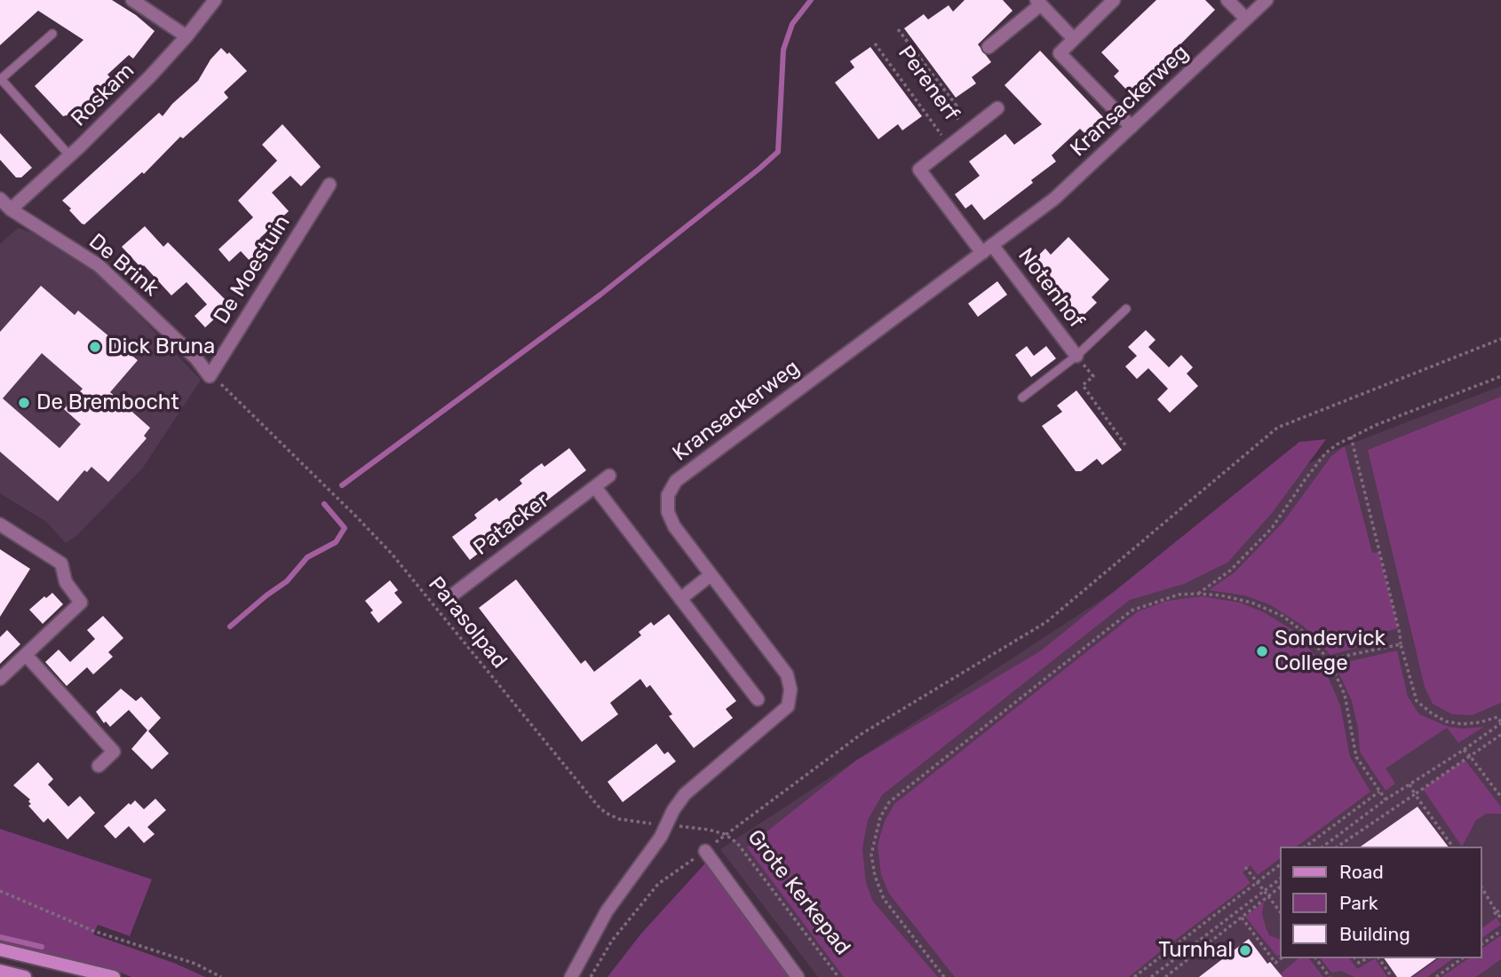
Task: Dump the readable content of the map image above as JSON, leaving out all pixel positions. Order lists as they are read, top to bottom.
{
  "streets": {
    "street": [
      "Perenerf",
      "Roskam",
      "Kransackerweg",
      "De Brink",
      "De Moestuin",
      "Notenhof",
      "Patacker"
    ],
    "path": ["Parasolpad", "Grote Kerkepad"]
  },
  "crossings": [
    ["Perenerf", "Kransackerweg"],
    ["Perenerf", "Notenhof"],
    ["Roskam", "De Brink"],
    ["Kransackerweg", "Notenhof"],
    ["Kransackerweg", "Parasolpad"],
    ["De Brink", "De Moestuin"],
    ["De Brink", "Parasolpad"],
    ["De Moestuin", "Parasolpad"],
    ["Parasolpad", "Grote Kerkepad"]
  ],
  "places": [
    "Dick Bruna",
    "De Brembocht",
    "Sondervick College",
    "Turnhal"
  ],
  "legend": ["Road", "Park", "Building"]
}
